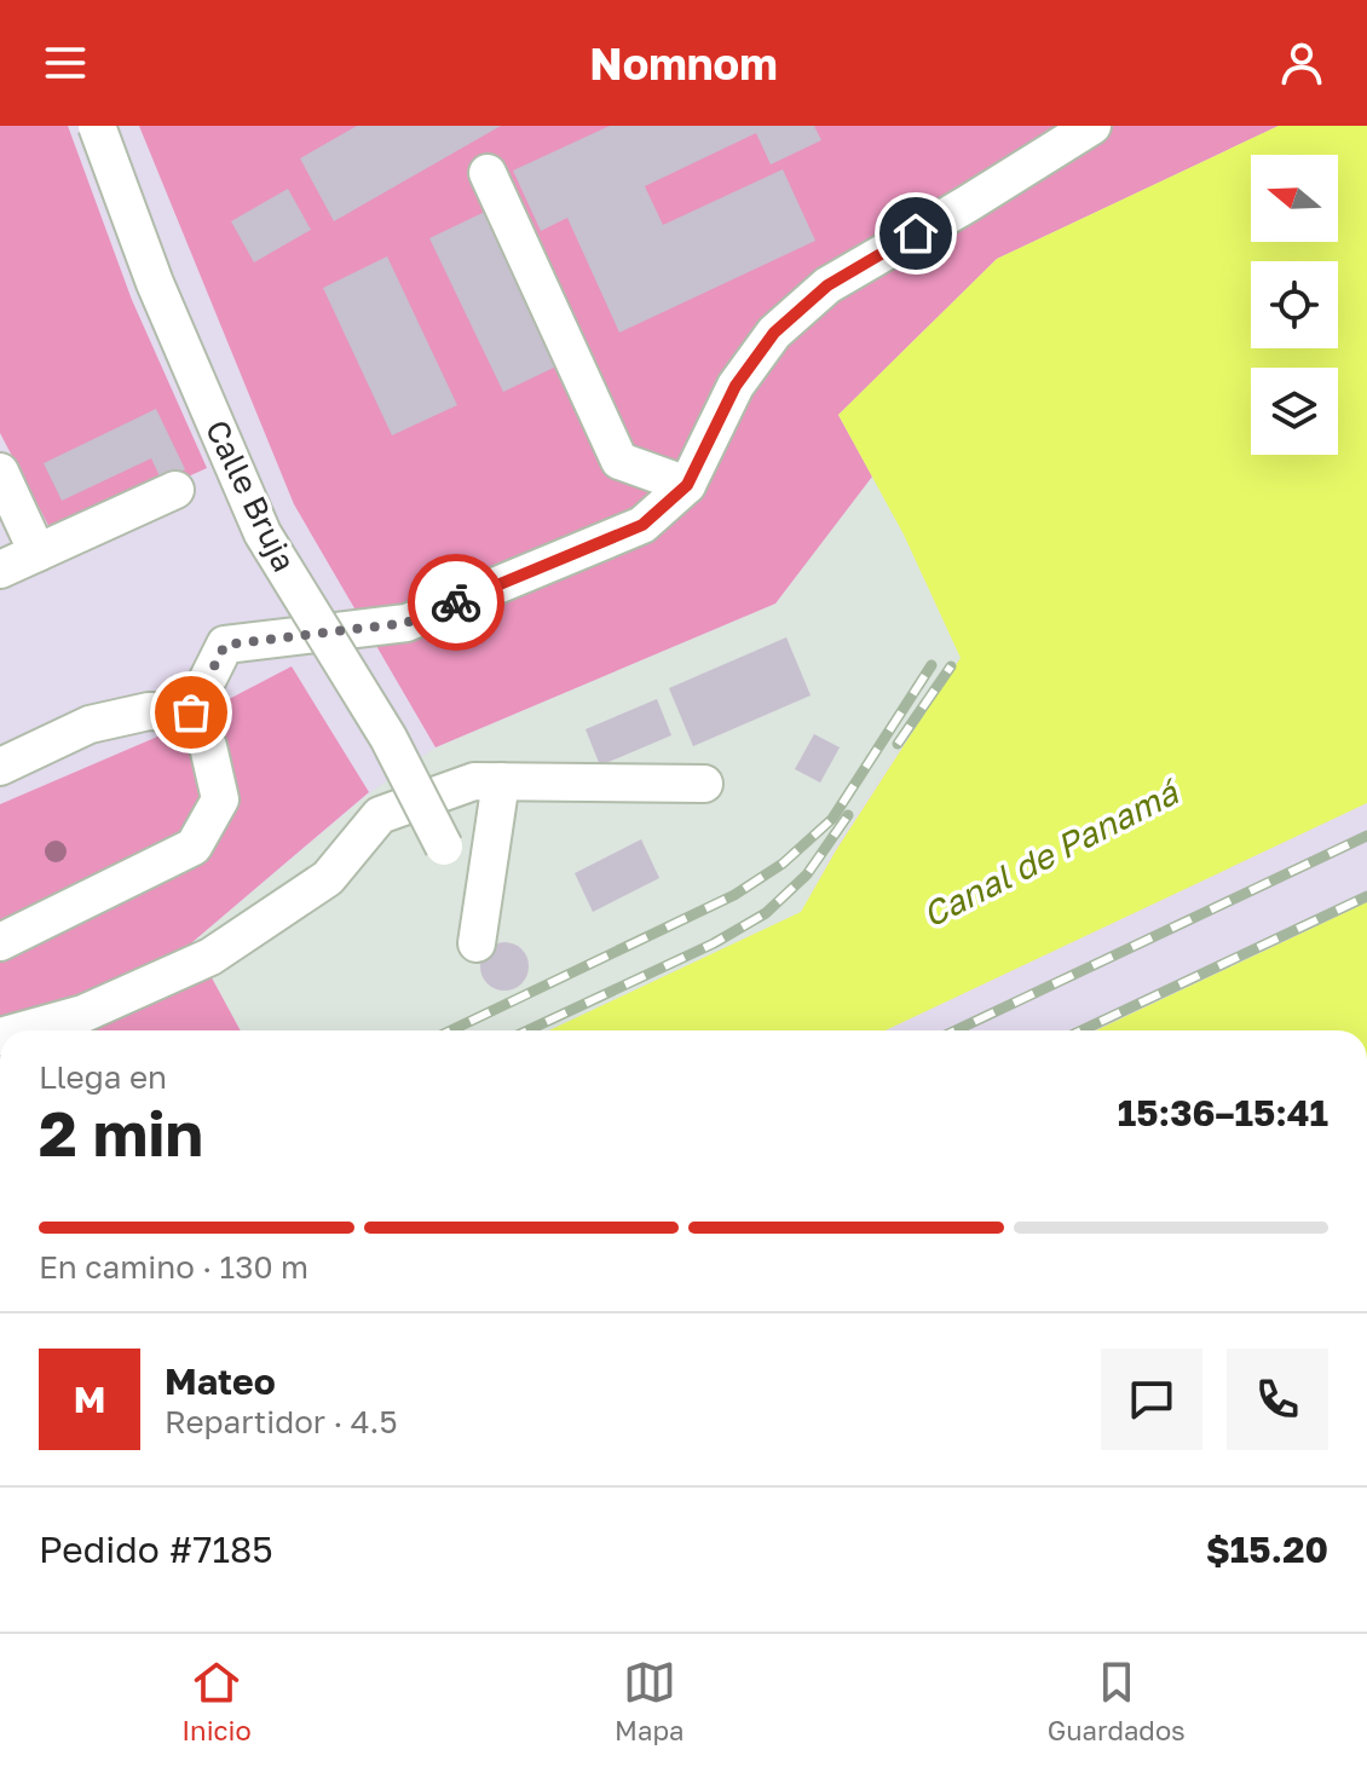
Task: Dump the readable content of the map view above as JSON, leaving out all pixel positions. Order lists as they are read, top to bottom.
{
  "streets": {
    "lane": ["Calle Bruja"]
  },
  "water": ["Canal de Panamá"],
  "north": "left",
  "page": {
    "header": "Nomnom",
    "heading": ["2 min", "Llega en", "15:36–15:41"],
    "panel": [
      "Mateo",
      "Repartidor · 4.5",
      "Pedido #7185",
      "$15.20"
    ],
    "bar": "En camino · 130 m",
    "round": "M",
    "tabs": ["Inicio", "Mapa", "Guardados"]
  }
}
